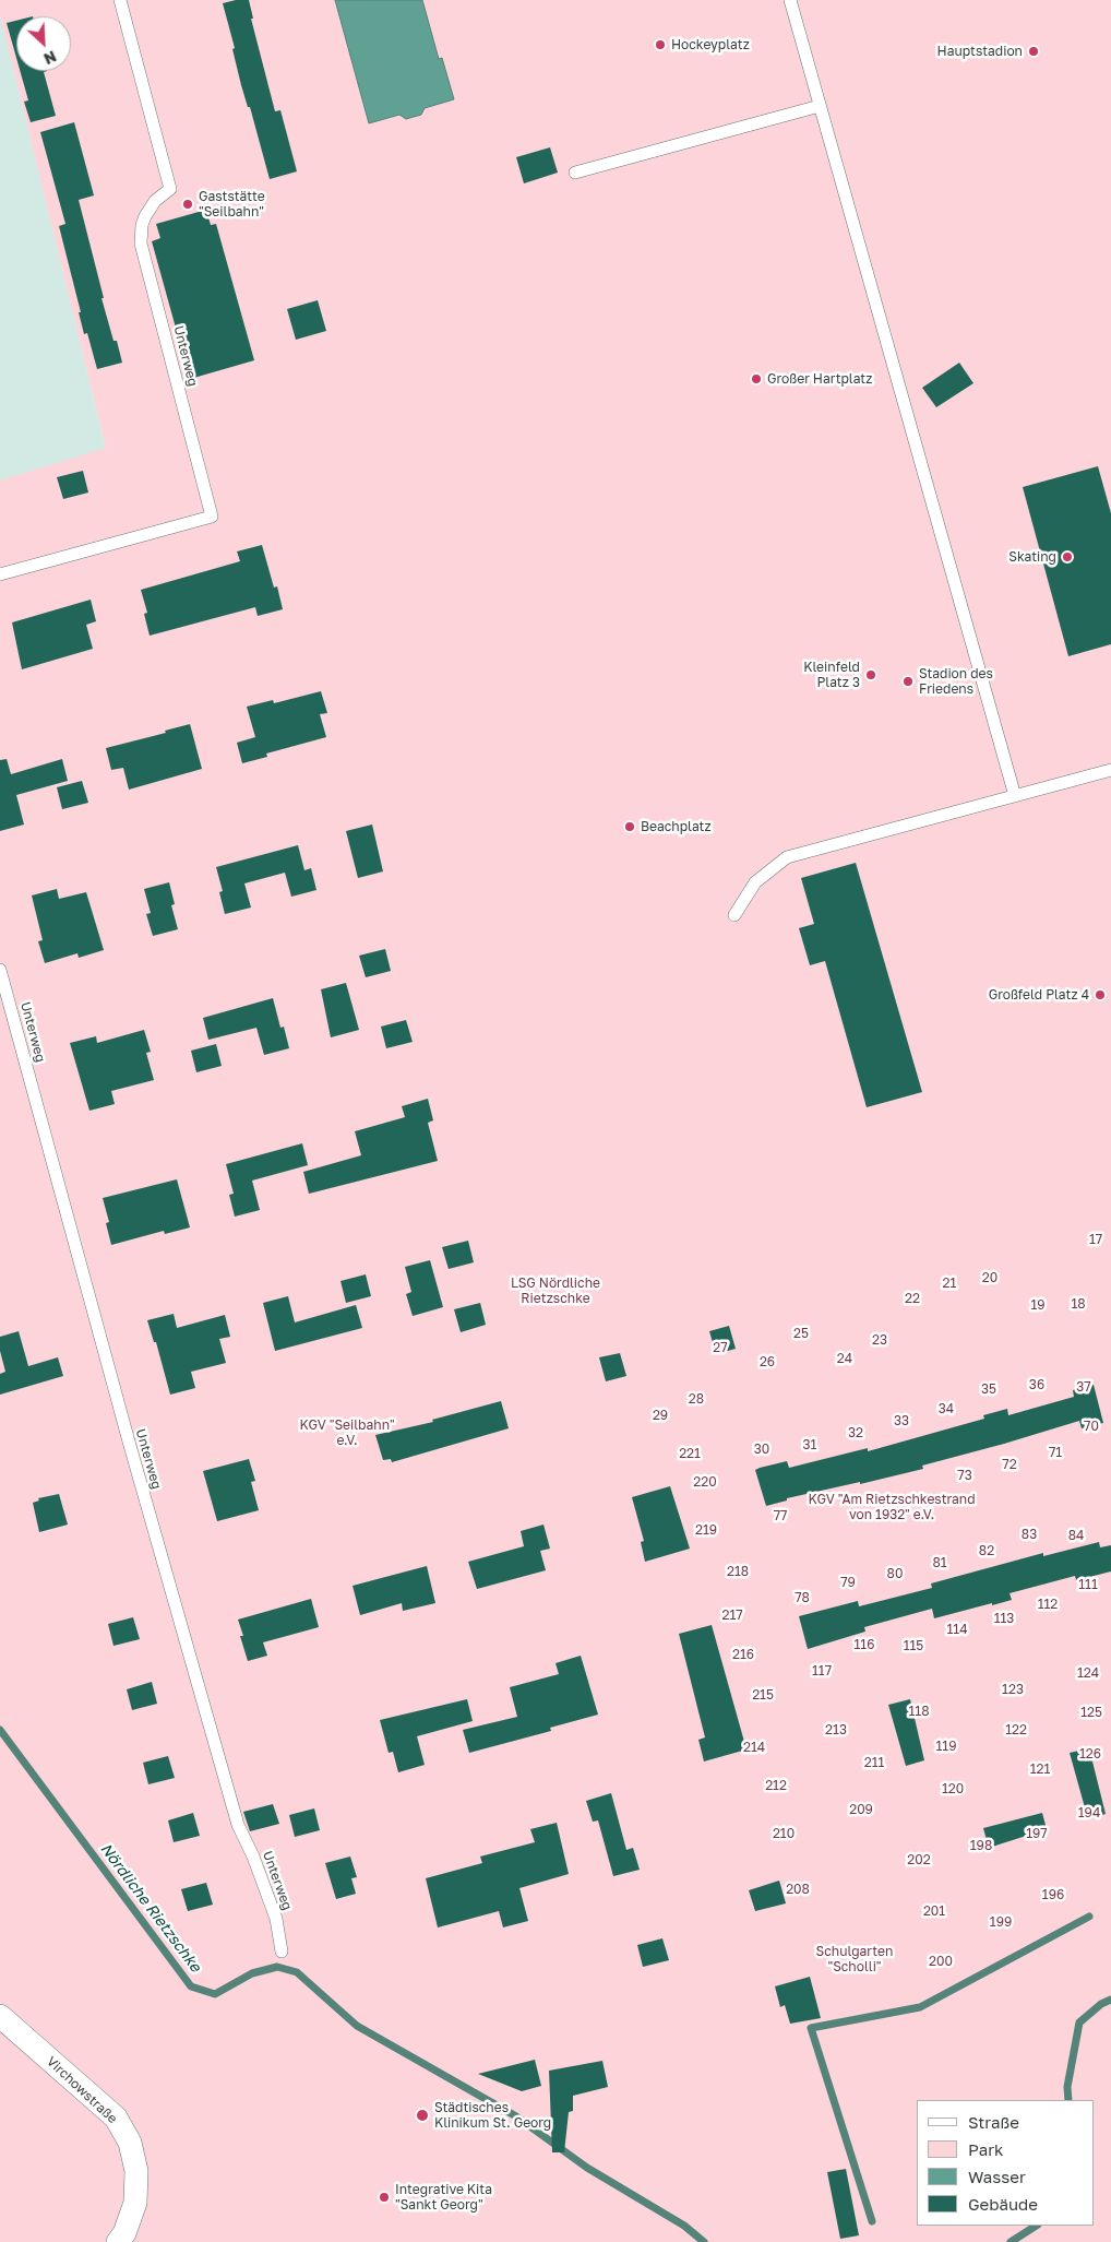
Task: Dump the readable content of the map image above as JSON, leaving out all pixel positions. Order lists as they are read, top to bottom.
{
  "streets": {
    "street": ["Virchowstraße"],
    "lane": ["Unterweg"]
  },
  "water": ["Nördliche Rietzschke"],
  "parks": [
    "17",
    "20",
    "LSG Nördliche Rietzschke",
    "21",
    "22",
    "18",
    "19",
    "25",
    "23",
    "27",
    "24",
    "26",
    "36",
    "37",
    "35",
    "28",
    "34",
    "29",
    "33",
    "KGV \"Seilbahn\" e.V.",
    "70",
    "32",
    "31",
    "30",
    "71",
    "221",
    "72",
    "73",
    "220",
    "KGV \"Am Rietzschkestrand von 1932\" e.V.",
    "77",
    "219",
    "83",
    "84",
    "82",
    "81",
    "218",
    "80",
    "79",
    "111",
    "78",
    "112",
    "217",
    "113",
    "114",
    "116",
    "115",
    "216",
    "117",
    "124",
    "123",
    "215",
    "118",
    "125",
    "213",
    "122",
    "119",
    "214",
    "126",
    "211",
    "121",
    "212",
    "120",
    "209",
    "194",
    "210",
    "197",
    "198",
    "202",
    "208",
    "196",
    "201",
    "199",
    "Schulgarten \"Scholli\"",
    "200"
  ],
  "places": [
    "Hockeyplatz",
    "Hauptstadion",
    "Gaststätte \"Seilbahn\"",
    "Großer Hartplatz",
    "Skating",
    "Kleinfeld Platz 3",
    "Stadion des Friedens",
    "Beachplatz",
    "Großfeld Platz 4",
    "Städtisches Klinikum St. Georg",
    "Integrative Kita \"Sankt Georg\""
  ],
  "legend": [
    "Straße",
    "Park",
    "Wasser",
    "Gebäude"
  ],
  "north": "bottom right"
}
